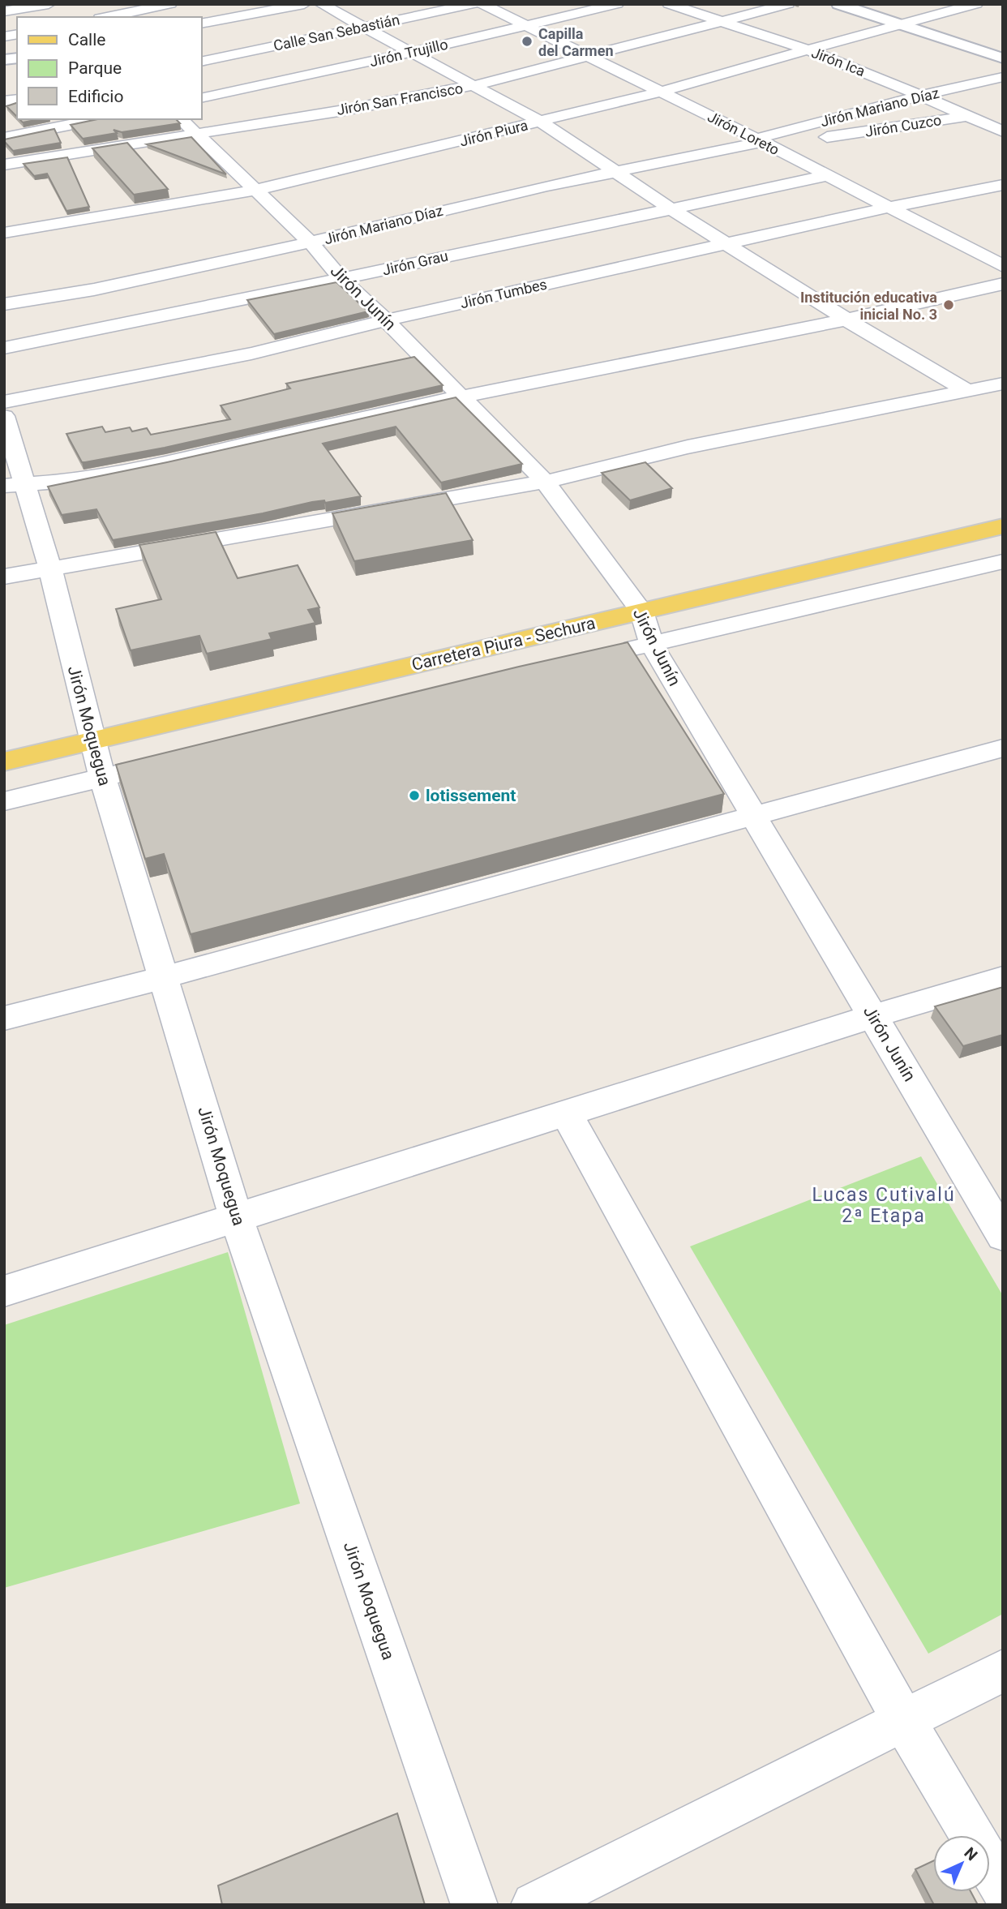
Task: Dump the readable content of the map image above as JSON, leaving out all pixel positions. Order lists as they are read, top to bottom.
{
  "streets": {
    "main road": ["Carretera Piura - Sechura"],
    "street": [
      "Calle San Sebastián",
      "Jirón Trujillo",
      "Jirón Ica",
      "Jirón San Francisco",
      "Jirón Mariano Díaz",
      "Jirón Cuzco",
      "Jirón Piura",
      "Jirón Loreto",
      "Jirón Grau",
      "Jirón Tumbes",
      "Jirón Junín",
      "Jirón Moquegua"
    ]
  },
  "crossings": [
    ["Jirón Trujillo", "Jirón Loreto"],
    ["Jirón Ica", "Jirón San Francisco"],
    ["Jirón Ica", "Jirón Mariano Díaz"],
    ["Jirón Ica", "Jirón Cuzco"],
    ["Jirón Ica", "Jirón Piura"],
    ["Jirón San Francisco", "Jirón Loreto"],
    ["Jirón San Francisco", "Jirón Junín"],
    ["Jirón Mariano Díaz", "Jirón Cuzco"],
    ["Jirón Mariano Díaz", "Jirón Loreto"],
    ["Jirón Mariano Díaz", "Jirón Junín"],
    ["Jirón Cuzco", "Jirón Loreto"],
    ["Jirón Piura", "Jirón Loreto"],
    ["Jirón Piura", "Jirón Junín"],
    ["Jirón Loreto", "Jirón Grau"],
    ["Jirón Loreto", "Jirón Tumbes"],
    ["Jirón Grau", "Jirón Junín"],
    ["Jirón Tumbes", "Jirón Junín"],
    ["Jirón Junín", "Carretera Piura - Sechura"],
    ["Carretera Piura - Sechura", "Jirón Moquegua"]
  ],
  "districts": ["Lucas Cutivalú 2ª Etapa"],
  "places": ["Capilla del Carmen", "Institución educativa inicial No. 3", "lotissement"],
  "legend": ["Calle", "Parque", "Edificio"],
  "north": "top right"
}
